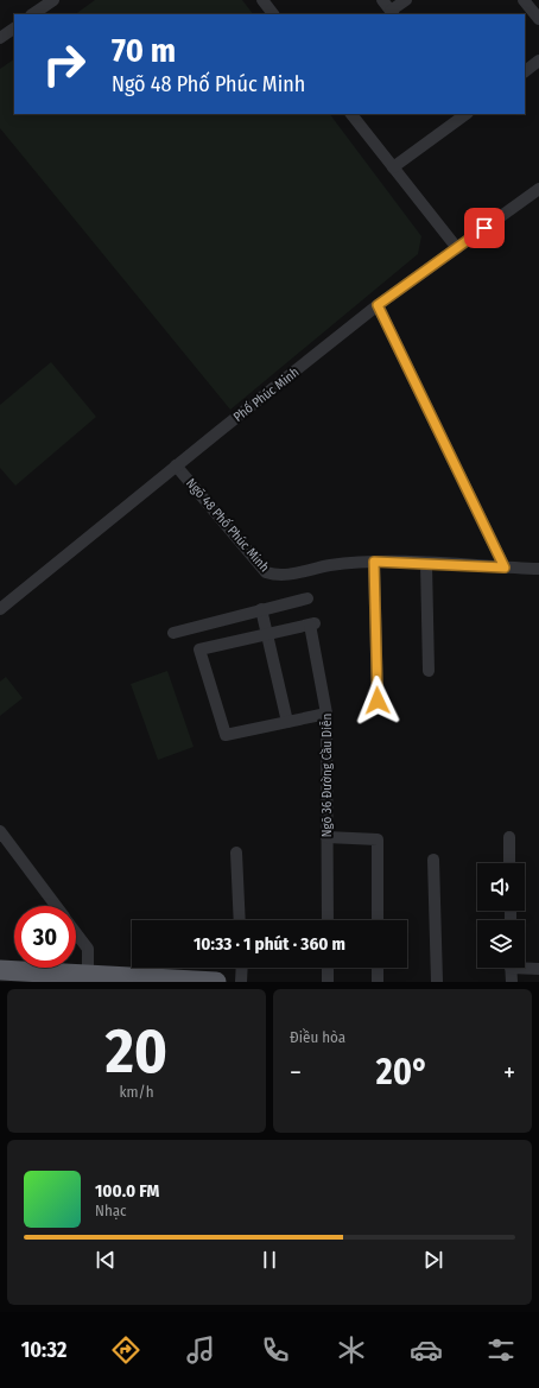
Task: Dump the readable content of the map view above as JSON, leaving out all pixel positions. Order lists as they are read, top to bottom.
{
  "streets": {
    "street": ["Phố Phúc Minh", "Ngõ 48 Phố Phúc Minh", "Ngõ 36 Đường Cầu Diễn"]
  },
  "crossings": [
    ["Phố Phúc Minh", "Ngõ 48 Phố Phúc Minh"]
  ],
  "page": {
    "turn": ["70 m", "Ngõ 48 Phố Phúc Minh"],
    "limit": "30",
    "trip": "10:33 · 1 phút · 360 m",
    "tile": [
      ["20", "km/h"],
      "Điều hòa"
    ],
    "heat": ["−", "20°", "+"],
    "song": ["100.0 FM", "Nhạc"],
    "tabs": "10:32"
  }
}
